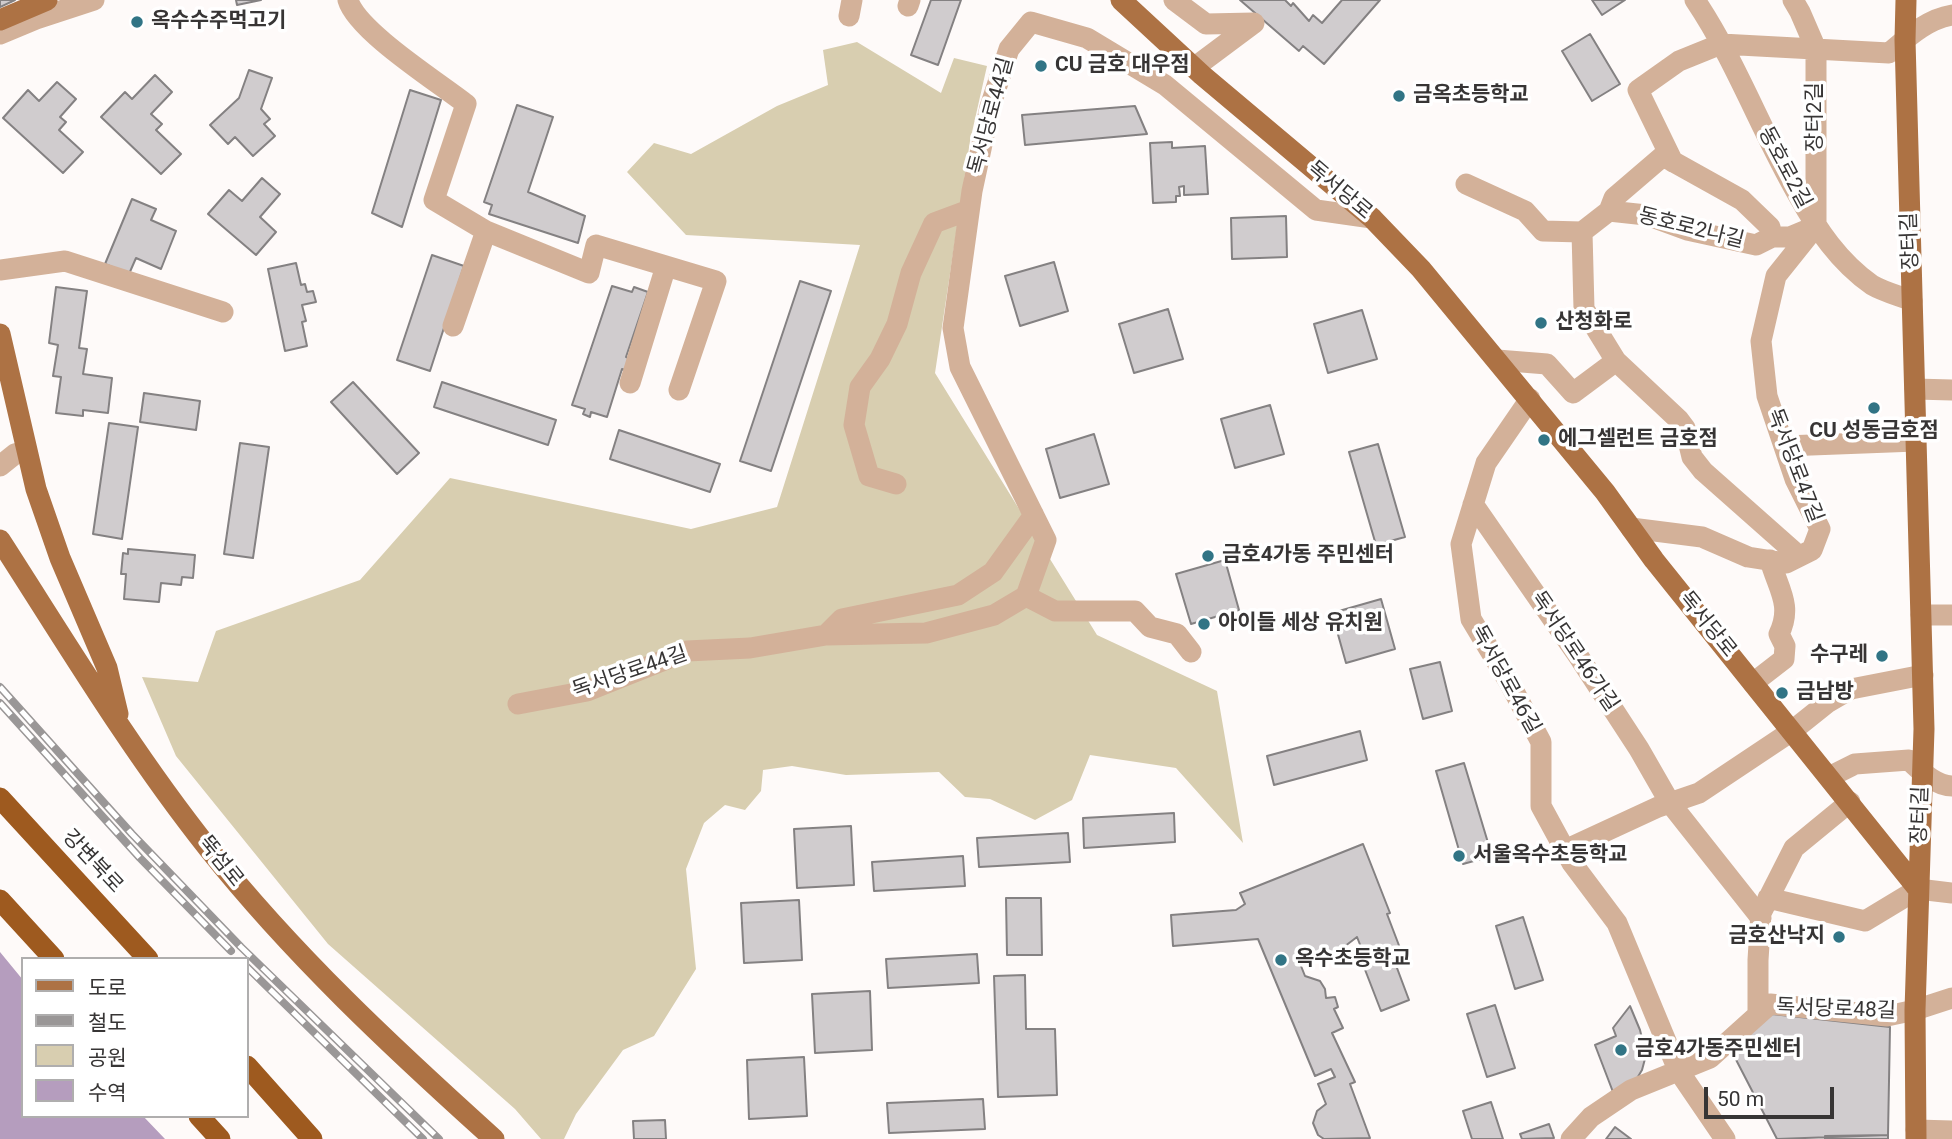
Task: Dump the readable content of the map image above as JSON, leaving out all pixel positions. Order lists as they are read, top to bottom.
{
  "streets": {
    "highway": ["강변북로"],
    "main road": ["독서당로", "장터길", "뚝섬로"],
    "street": [
      "독서당로44길",
      "장터2길",
      "동호로2길",
      "동호로2나길",
      "독서당로47길",
      "독서당로46가길",
      "독서당로46길",
      "독서당로48길"
    ]
  },
  "crossings": [
    ["독서당로44길", "독서당로"],
    ["장터2길", "동호로2길"],
    ["장터2길", "동호로2나길"],
    ["장터2길", "독서당로47길"],
    ["동호로2길", "동호로2나길"],
    ["동호로2길", "장터길"],
    ["동호로2길", "독서당로47길"],
    ["독서당로", "장터길"],
    ["독서당로", "독서당로47길"],
    ["독서당로", "독서당로46길"],
    ["독서당로", "독서당로48길"],
    ["동호로2나길", "독서당로47길"],
    ["독서당로46가길", "독서당로46길"],
    ["독서당로46가길", "독서당로48길"],
    ["독서당로46길", "독서당로48길"]
  ],
  "places": [
    "옥수수주먹고기",
    "CU 금호 대우점",
    "금옥초등학교",
    "산청화로",
    "CU 성동금호점",
    "에그셀런트 금호점",
    "금호4가동 주민센터",
    "아이들 세상 유치원",
    "수구레",
    "금남방",
    "서울옥수초등학교",
    "금호산낙지",
    "옥수초등학교",
    "금호4가동주민센터"
  ],
  "legend": [
    "도로",
    "철도",
    "공원",
    "수역"
  ],
  "scale_bar": "50 m"
}
